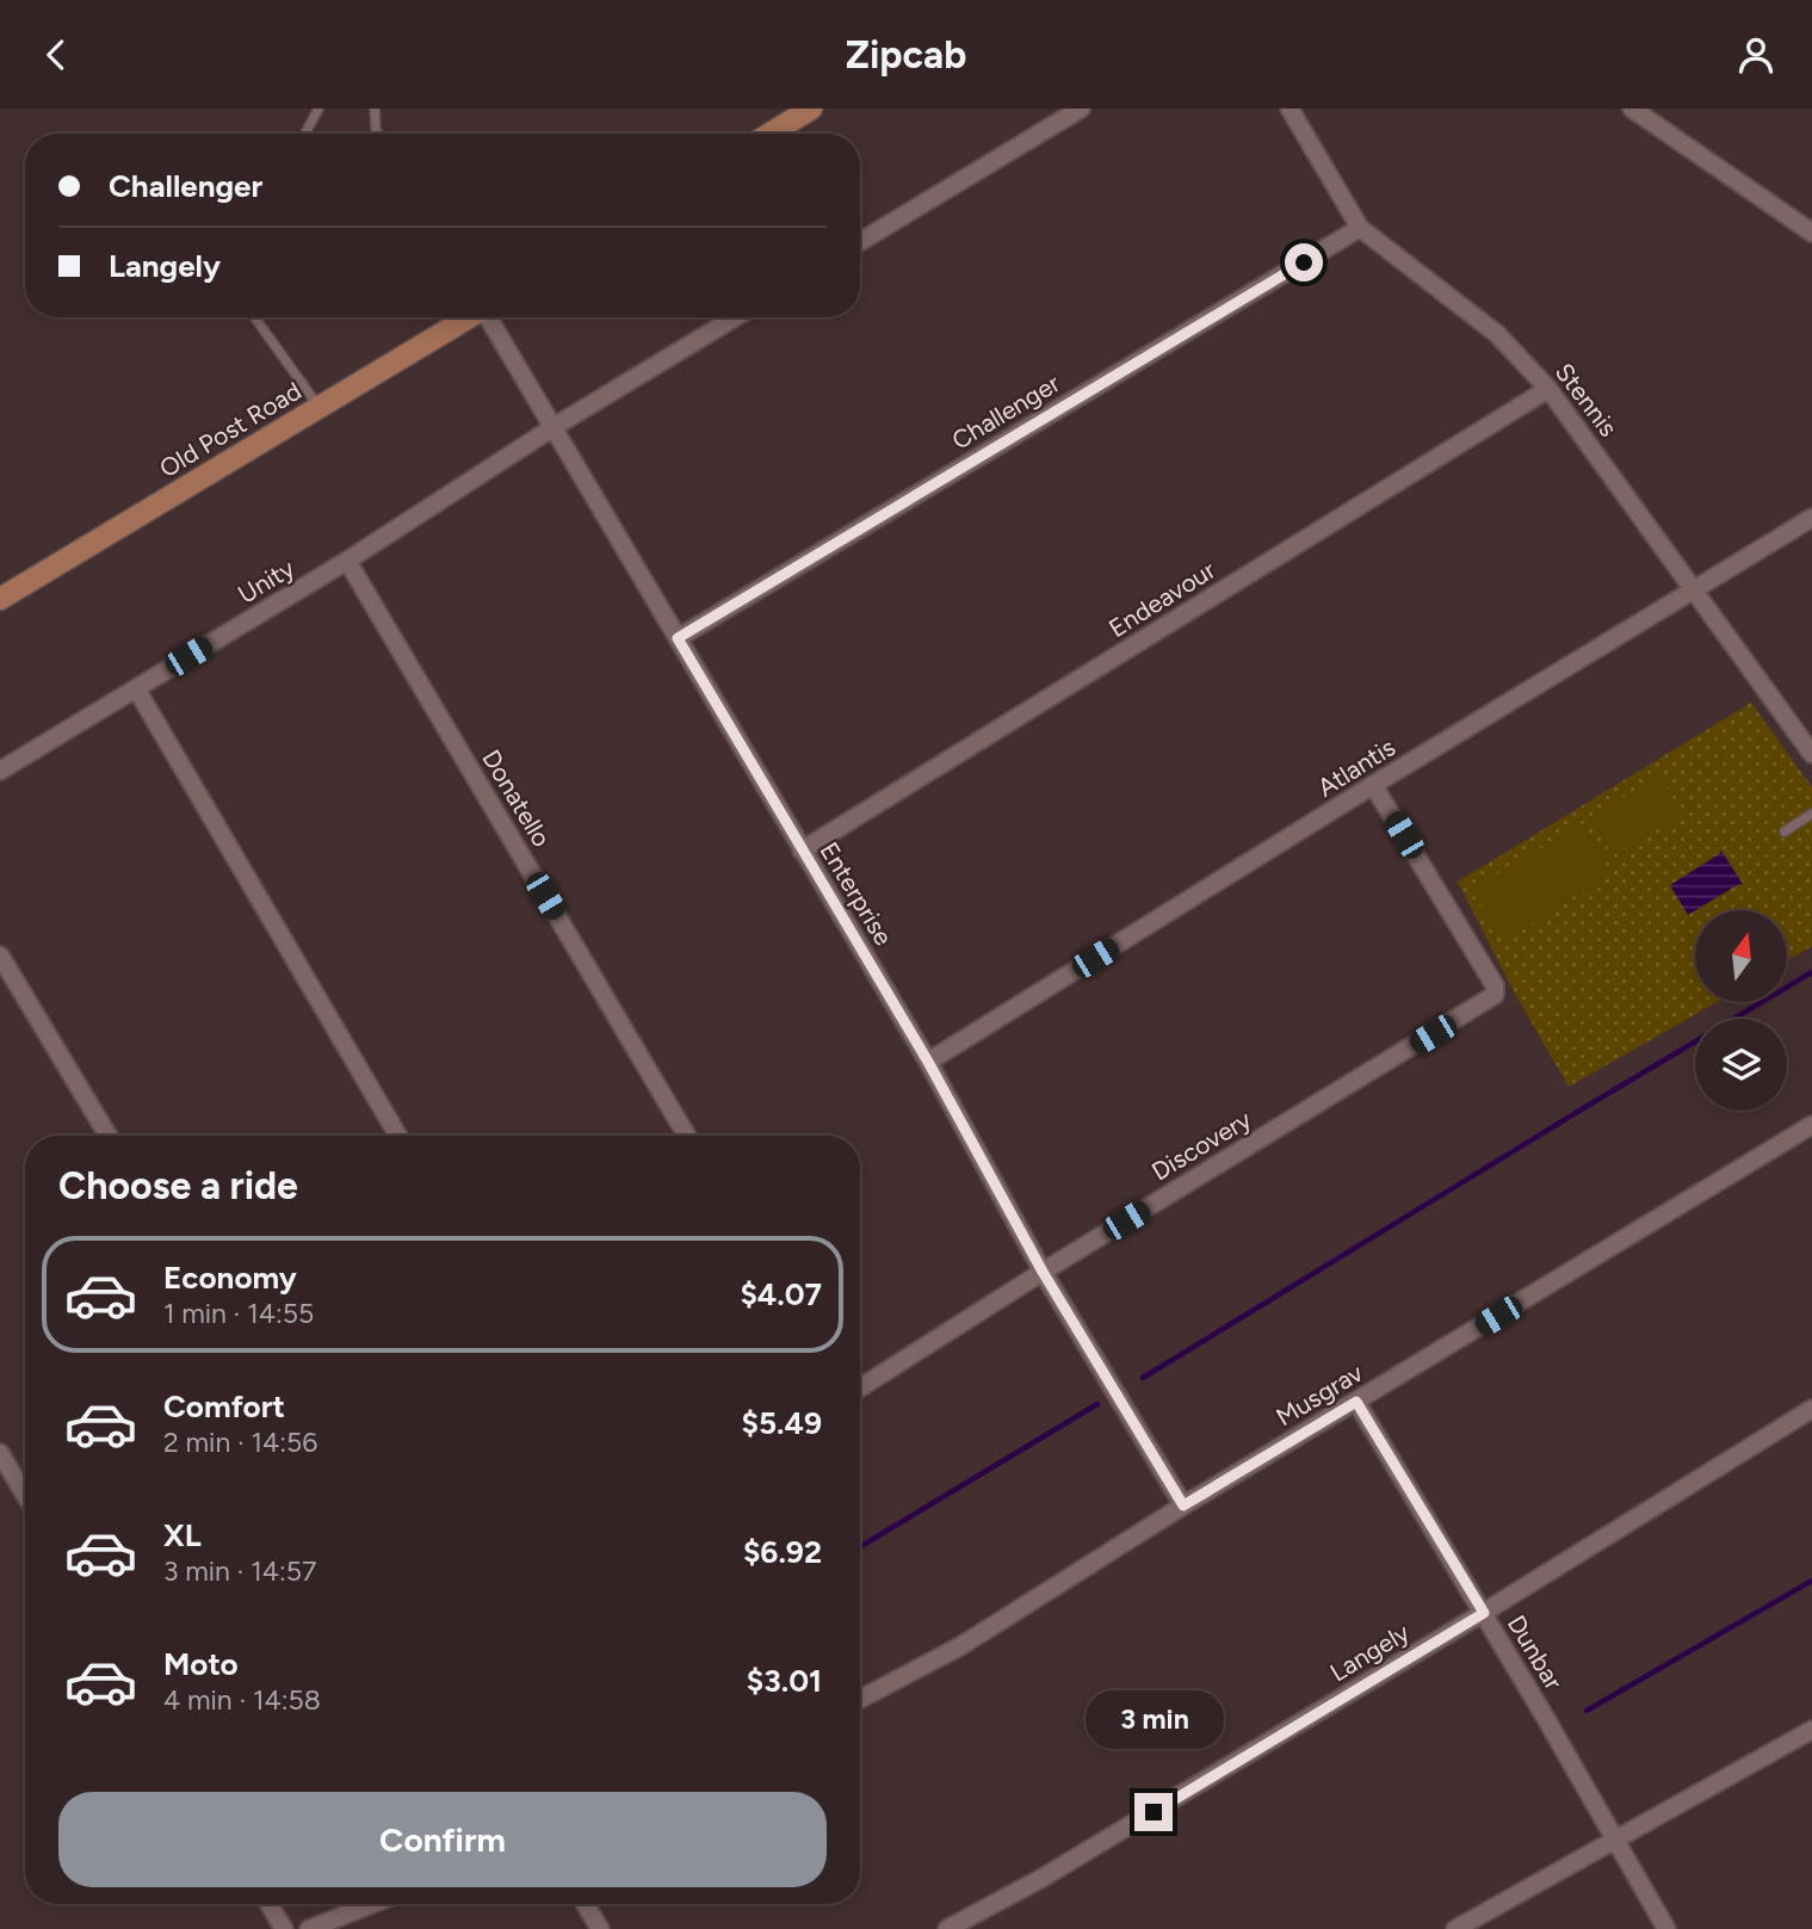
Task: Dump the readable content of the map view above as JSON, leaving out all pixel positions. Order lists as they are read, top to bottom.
{
  "streets": {
    "street": [
      "Stennis",
      "Challenger",
      "Old Post Road",
      "Unity",
      "Endeavour",
      "Atlantis",
      "Donatello",
      "Enterprise",
      "Discovery",
      "Musgrav",
      "Langely",
      "Dunbar"
    ]
  },
  "crossings": [
    ["Stennis", "Challenger"],
    ["Stennis", "Endeavour"],
    ["Stennis", "Atlantis"],
    ["Challenger", "Enterprise"],
    ["Unity", "Donatello"],
    ["Unity", "Enterprise"],
    ["Endeavour", "Enterprise"],
    ["Atlantis", "Enterprise"],
    ["Atlantis", "Discovery"],
    ["Enterprise", "Discovery"],
    ["Enterprise", "Musgrav"],
    ["Musgrav", "Dunbar"],
    ["Langely", "Dunbar"]
  ],
  "north": "top",
  "page": {
    "header": "Zipcab",
    "banner": ["Challenger", "Langely"],
    "heading": "Choose a ride",
    "list": [
      {
        "name": "Economy",
        "note": "1 min · 14:55",
        "value": "$4.07"
      },
      {
        "name": "Comfort",
        "note": "2 min · 14:56",
        "value": "$5.49"
      },
      {
        "name": "XL",
        "note": "3 min · 14:57",
        "value": "$6.92"
      },
      {
        "name": "Moto",
        "note": "4 min · 14:58",
        "value": "$3.01"
      }
    ],
    "bubble": "3 min",
    "buttons": "Confirm"
  }
}
